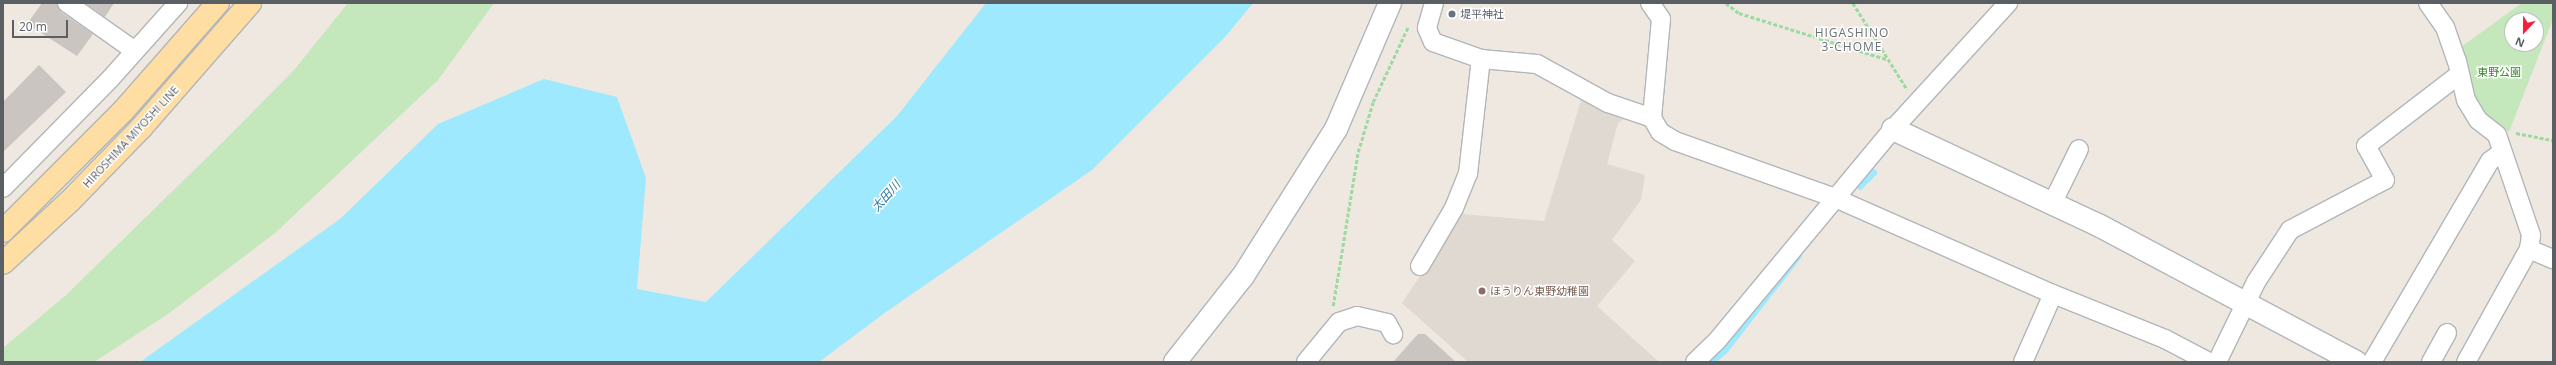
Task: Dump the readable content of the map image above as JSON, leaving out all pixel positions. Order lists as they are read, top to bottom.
{
  "streets": {
    "main road": ["HIROSHIMA MIYOSHI LINE"]
  },
  "districts": ["HIGASHINO 3-CHOME"],
  "water": ["太田川"],
  "parks": ["東野公園"],
  "places": ["堤平神社", "ほうりん東野幼稚園"],
  "scale_bar": "20 m",
  "north": "bottom"
}
